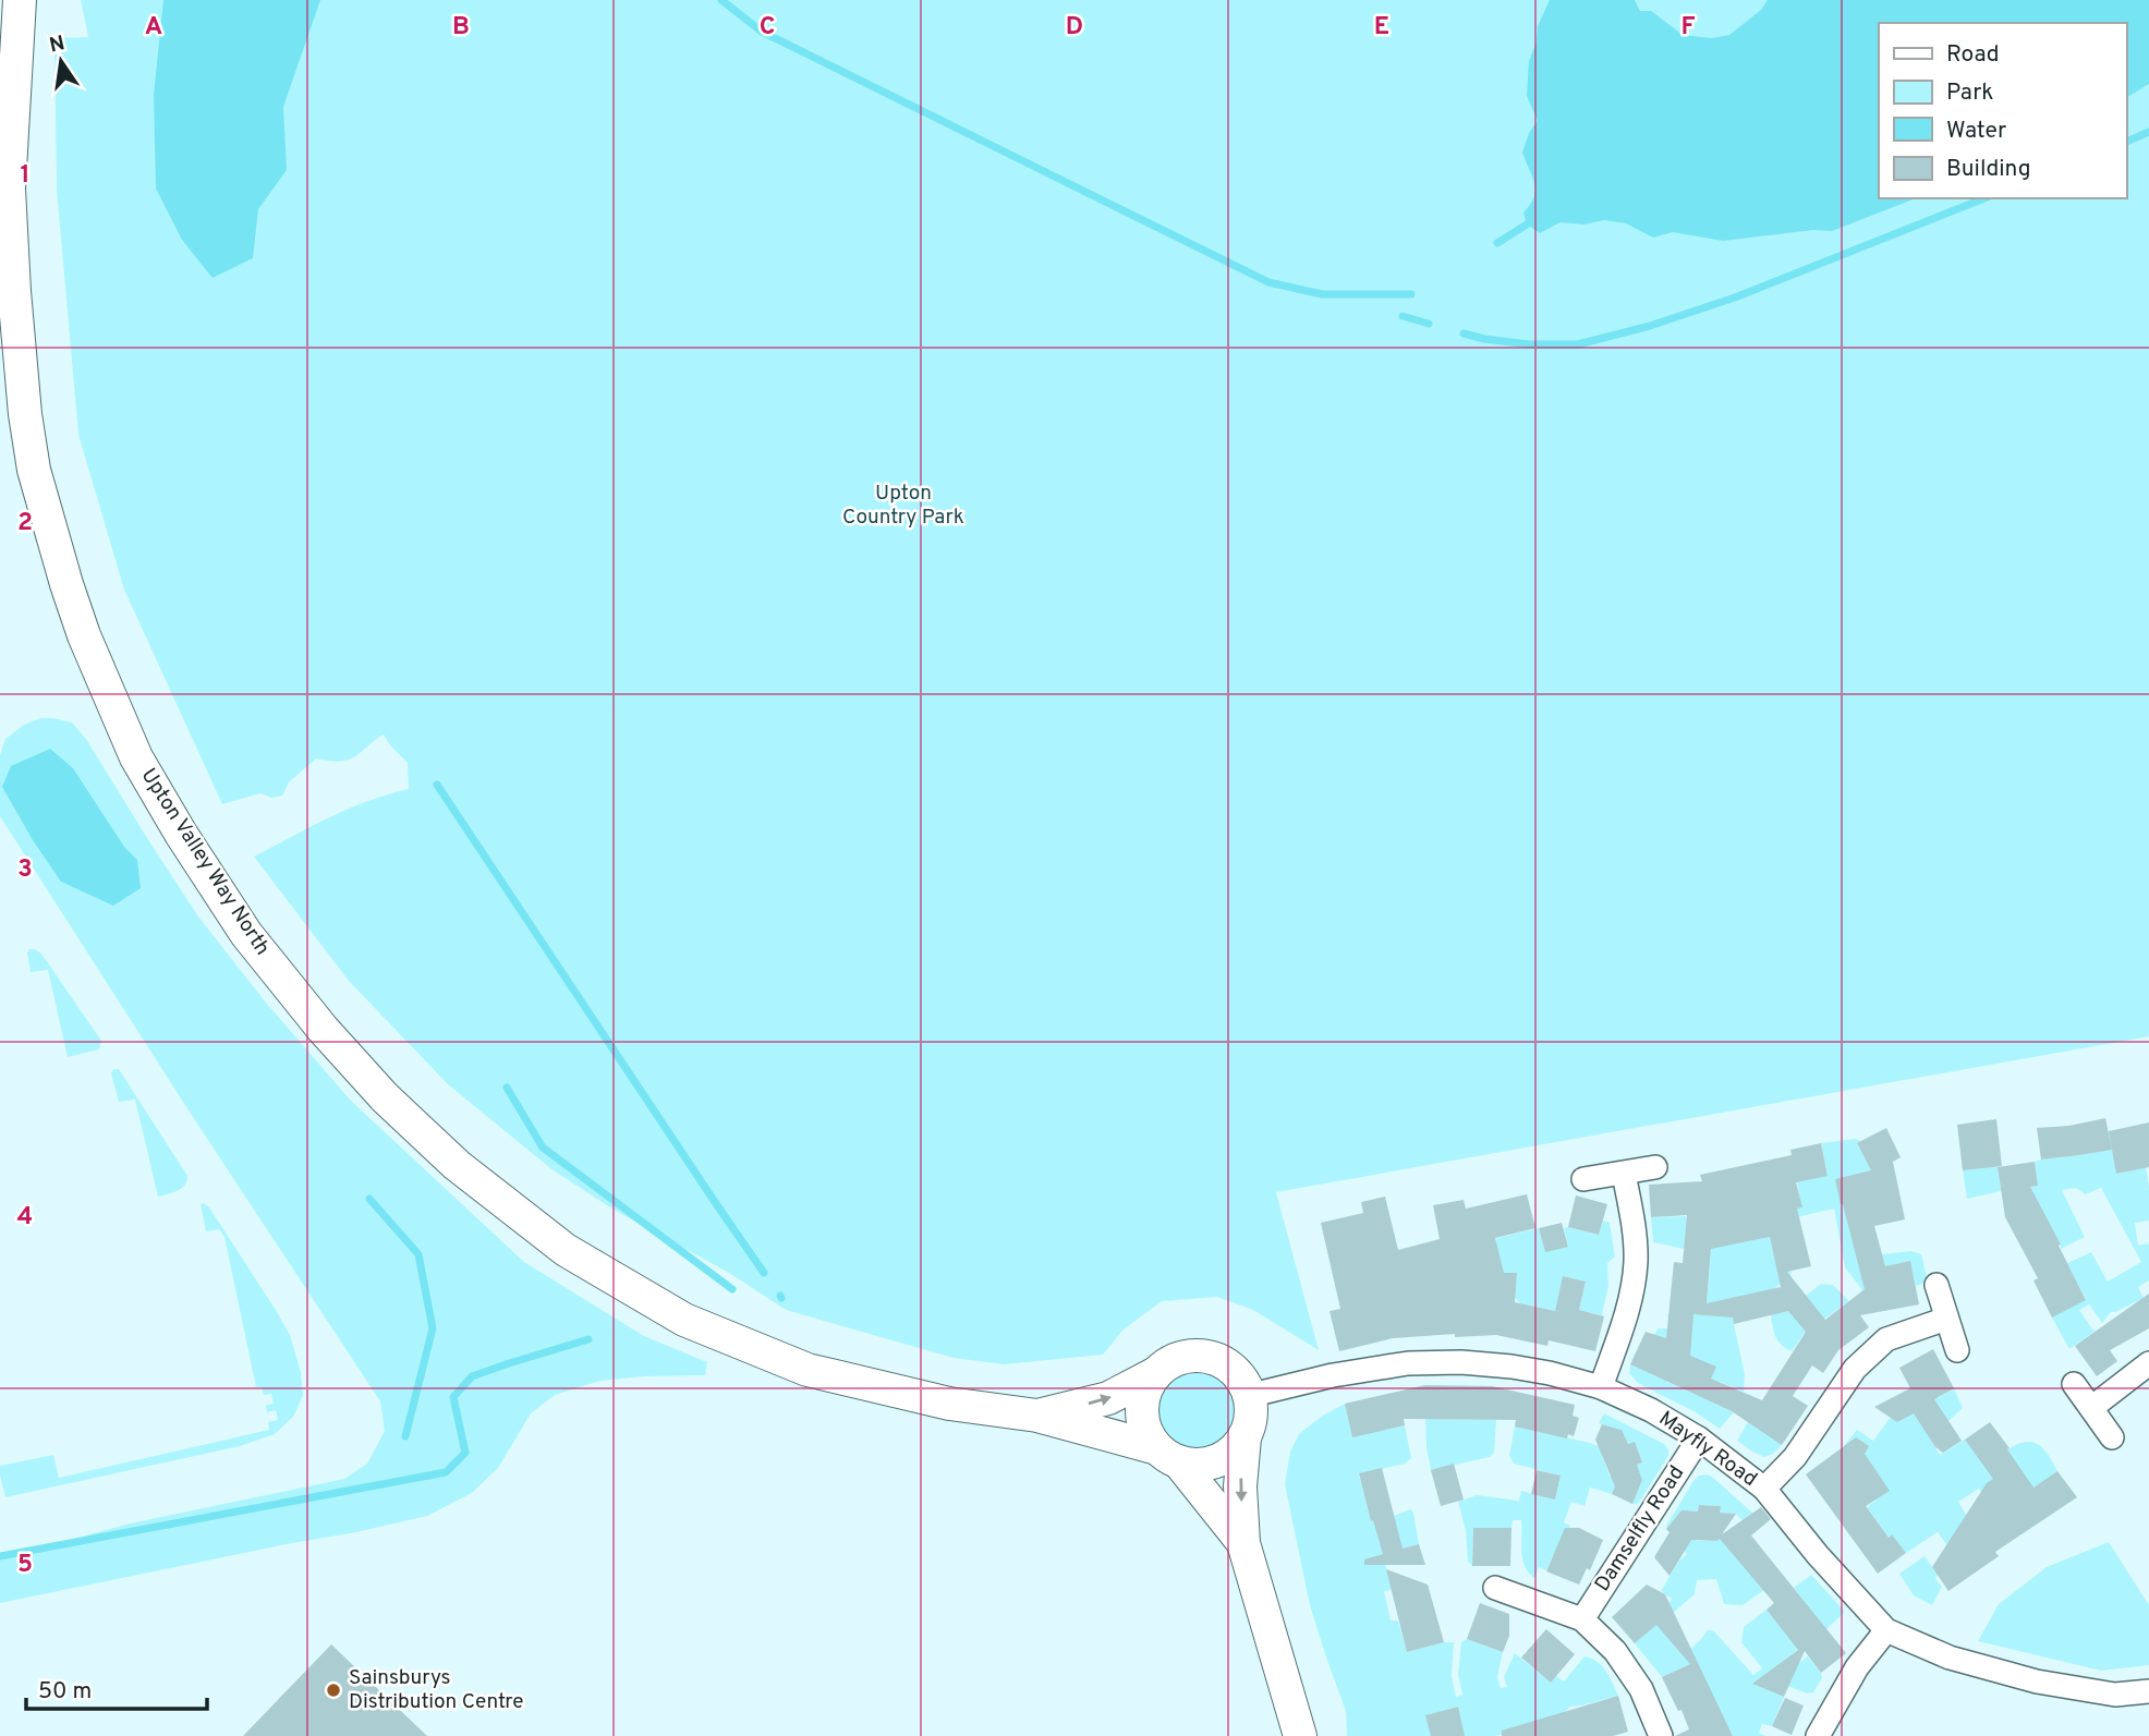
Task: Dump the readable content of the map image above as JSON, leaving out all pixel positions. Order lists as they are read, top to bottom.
{
  "streets": {
    "street": ["Upton Valley Way North", "Mayfly Road", "Damselfly Road"]
  },
  "crossings": [
    ["Upton Valley Way North", "Mayfly Road"],
    ["Mayfly Road", "Damselfly Road"]
  ],
  "parks": ["Upton Country Park"],
  "places": ["Sainsburys Distribution Centre"],
  "legend": [
    "Road",
    "Park",
    "Water",
    "Building"
  ],
  "scale_bar": "50 m",
  "north": "top",
  "grid": {
    "columns": [
      "A",
      "B",
      "C",
      "D",
      "E",
      "F"
    ],
    "rows": [
      "1",
      "2",
      "3",
      "4",
      "5"
    ]
  }
}
